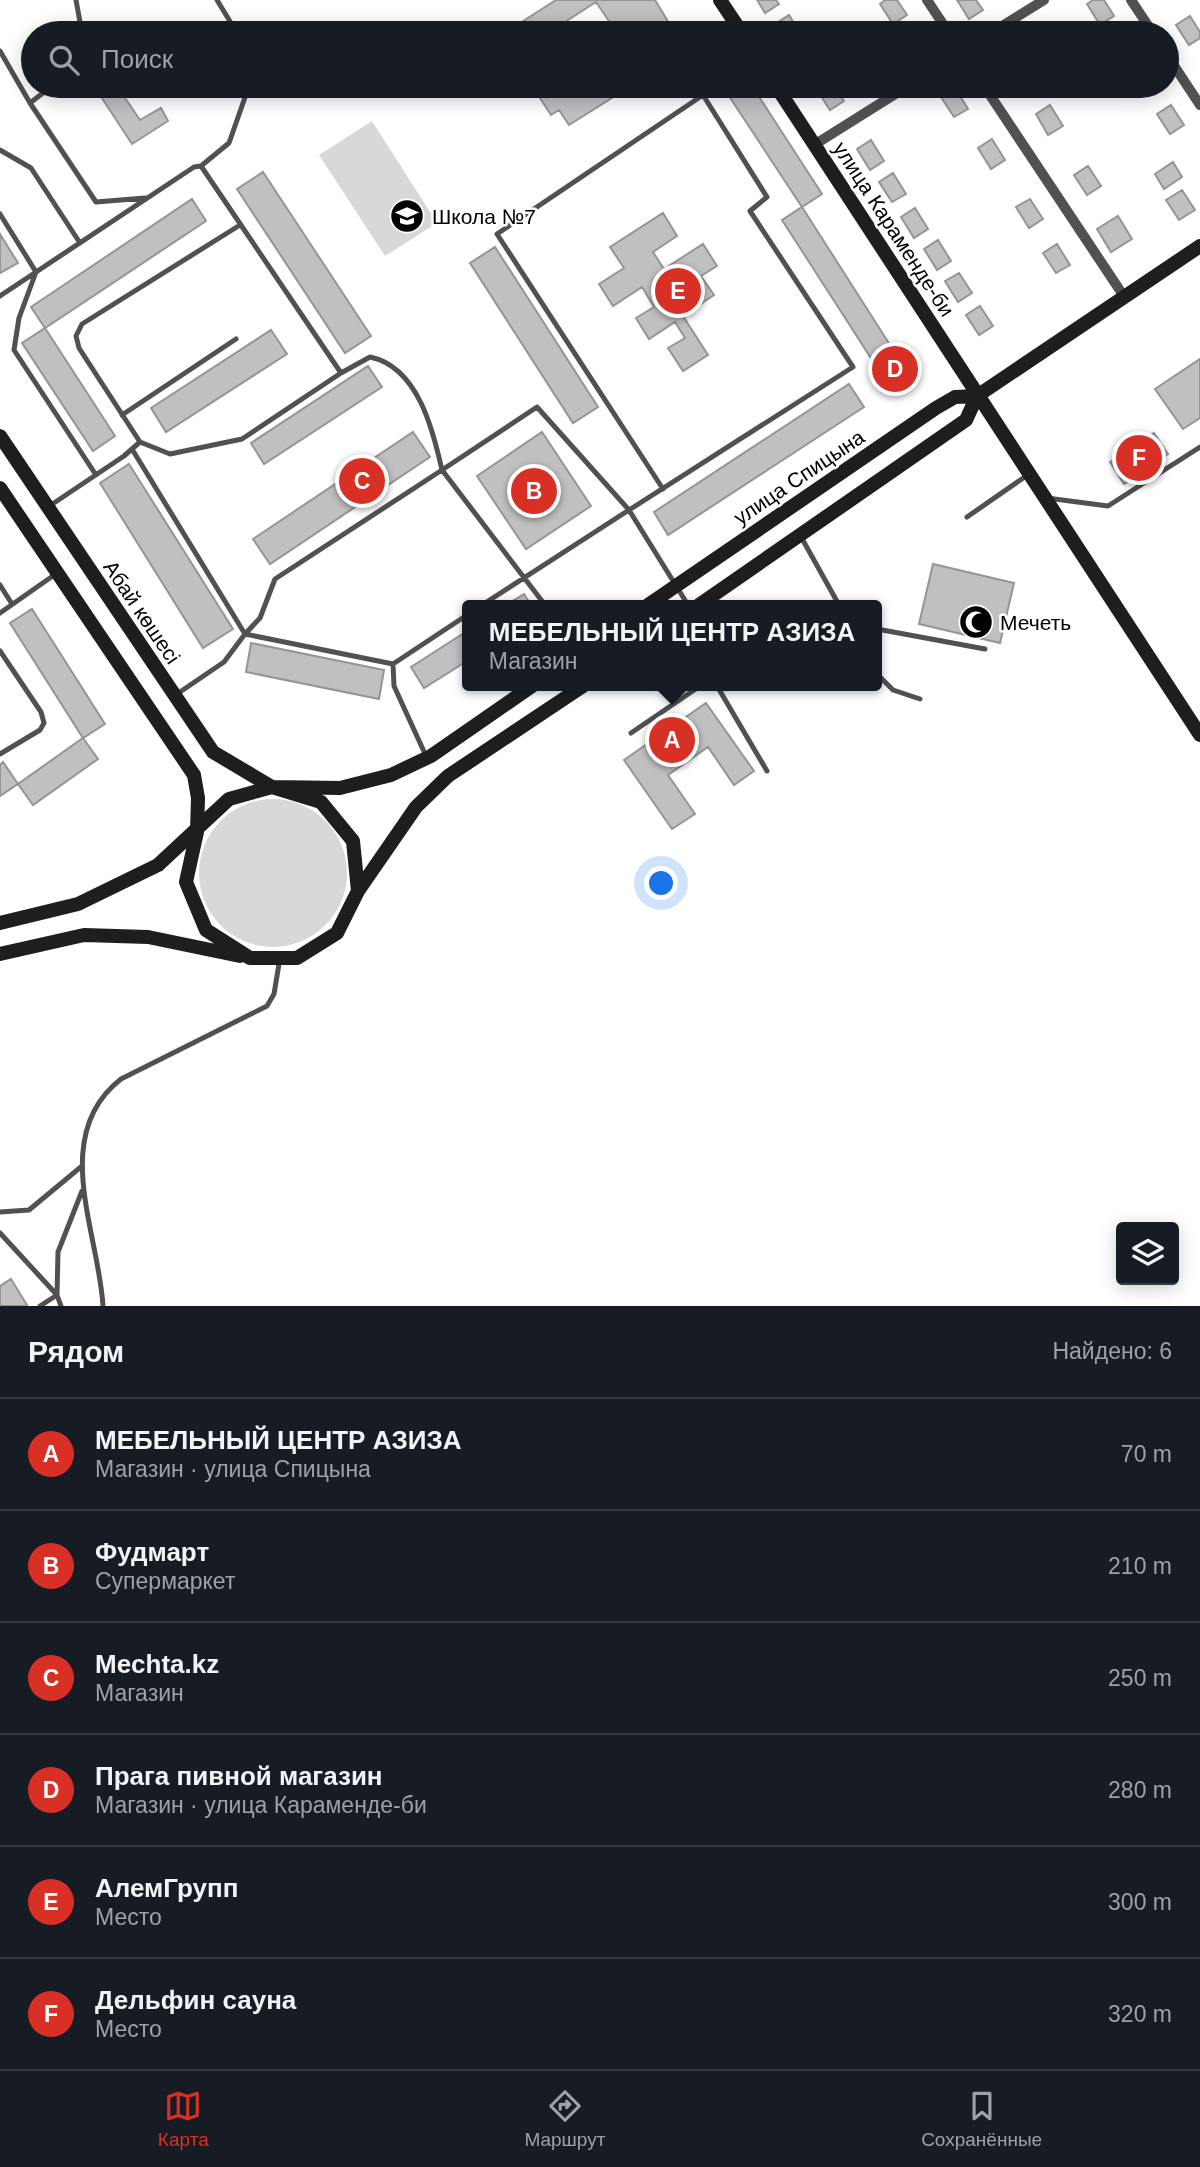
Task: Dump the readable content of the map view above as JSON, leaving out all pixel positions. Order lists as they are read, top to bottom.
{
  "streets": {
    "street": ["улица Караменде-би", "улица Спицына", "Абай көшесі"]
  },
  "crossings": [
    ["улица Караменде-би", "улица Спицына"]
  ],
  "places": {
    "school or university": ["Школа №7"],
    "mosque": ["Мечеть"]
  },
  "page": {
    "search": "Поиск",
    "pins": [
      "E",
      "D",
      "F",
      "C",
      "B",
      "A"
    ],
    "popup": ["МЕБЕЛЬНЫЙ ЦЕНТР АЗИЗА", "Магазин"],
    "heading": ["Рядом", "Найдено: 6"],
    "list": [
      {
        "mark": "A",
        "name": "МЕБЕЛЬНЫЙ ЦЕНТР АЗИЗА",
        "note": "Магазин · улица Спицына",
        "value": "70 m"
      },
      {
        "mark": "B",
        "name": "Фудмарт",
        "note": "Супермаркет",
        "value": "210 m"
      },
      {
        "mark": "C",
        "name": "Mechta.kz",
        "note": "Магазин",
        "value": "250 m"
      },
      {
        "mark": "D",
        "name": "Прага пивной магазин",
        "note": "Магазин · улица Караменде-би",
        "value": "280 m"
      },
      {
        "mark": "E",
        "name": "АлемГрупп",
        "note": "Место",
        "value": "300 m"
      },
      {
        "mark": "F",
        "name": "Дельфин сауна",
        "note": "Место",
        "value": "320 m"
      }
    ],
    "nav": ["Карта", "Маршрут", "Сохранённые"]
  }
}
